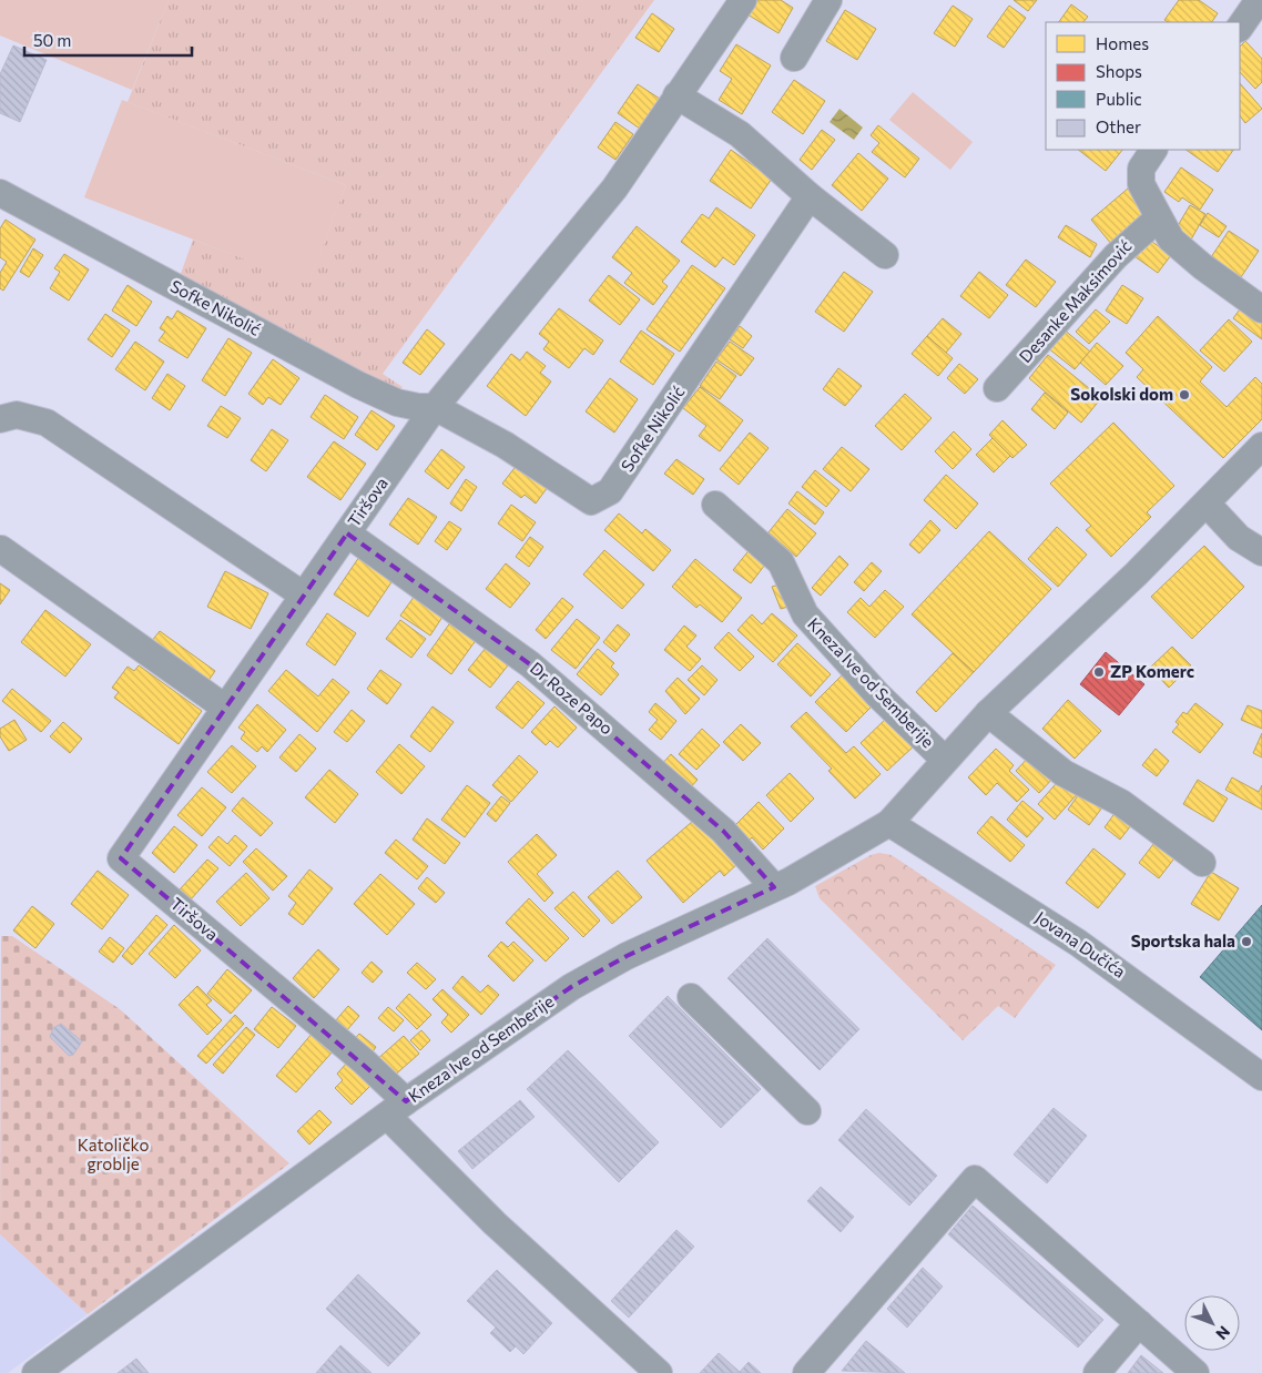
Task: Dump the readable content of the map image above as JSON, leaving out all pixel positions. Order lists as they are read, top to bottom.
{
  "streets": {
    "street": [
      "Desanke Maksimović",
      "Sofke Nikolić",
      "Tiršova",
      "Kneza Ive od Semberije",
      "Dr Roze Papo",
      "Jovana Dučića"
    ]
  },
  "crossings": [
    ["Sofke Nikolić", "Tiršova"],
    ["Tiršova", "Kneza Ive od Semberije"],
    ["Tiršova", "Dr Roze Papo"],
    ["Kneza Ive od Semberije", "Dr Roze Papo"],
    ["Kneza Ive od Semberije", "Jovana Dučića"]
  ],
  "parks": ["Katoličko groblje"],
  "places": ["Sokolski dom", "ZP Komerc", "Sportska hala"],
  "legend": [
    "Homes",
    "Shops",
    "Public",
    "Other"
  ],
  "scale_bar": "50 m",
  "north": "bottom right"
}
